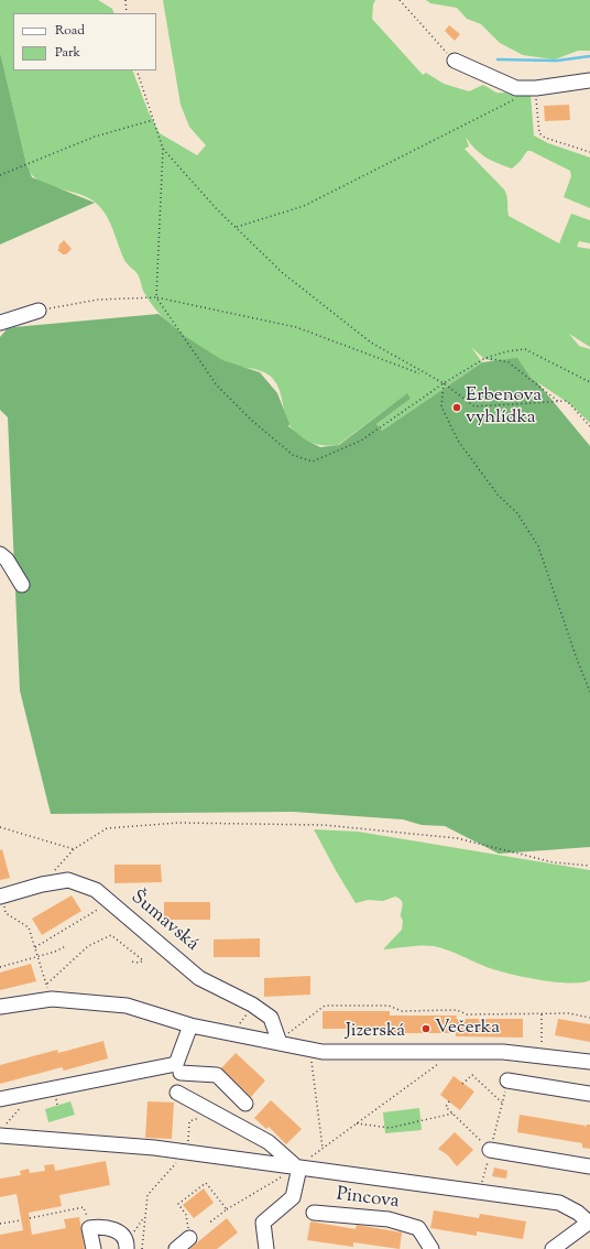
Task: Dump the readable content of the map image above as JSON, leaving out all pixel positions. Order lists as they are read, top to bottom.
{
  "streets": {
    "street": ["Šumavská", "Jizerská", "Pincova"]
  },
  "crossings": [
    ["Šumavská", "Jizerská"]
  ],
  "places": ["Erbenova vyhlídka", "Večerka"],
  "legend": ["Road", "Park"]
}
